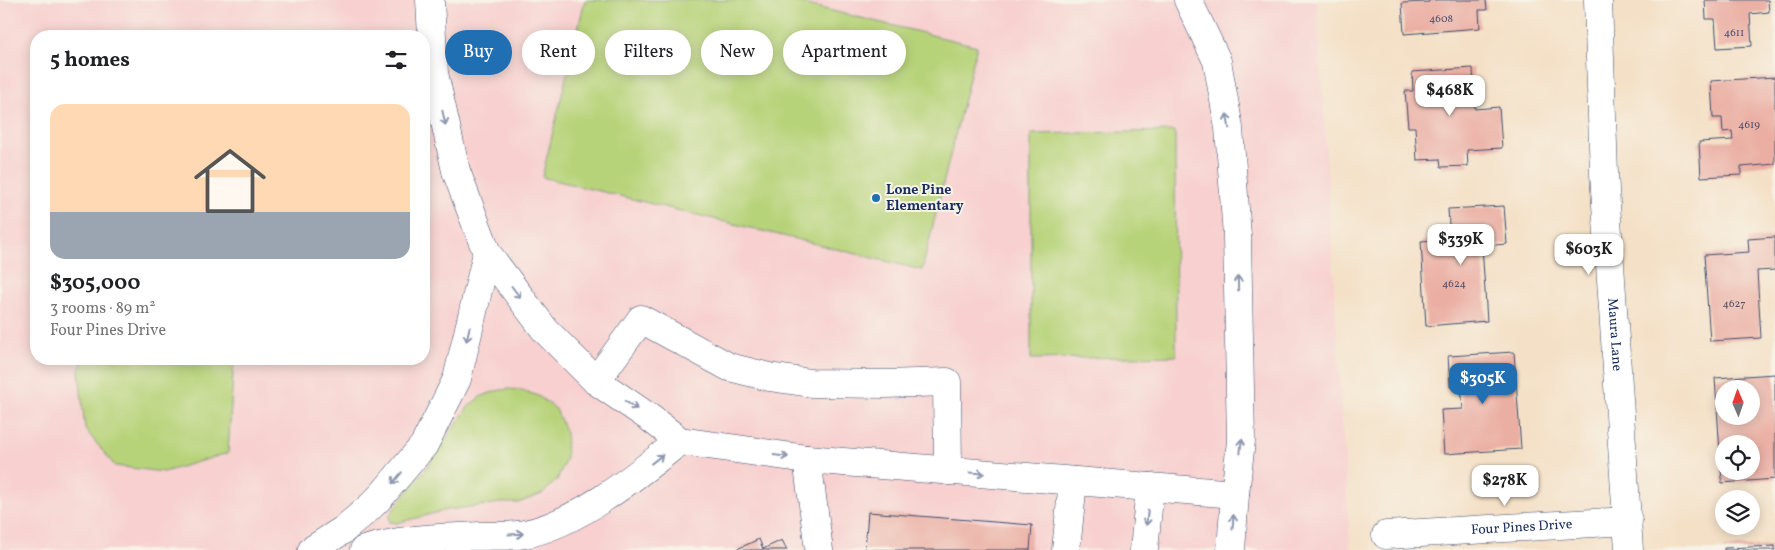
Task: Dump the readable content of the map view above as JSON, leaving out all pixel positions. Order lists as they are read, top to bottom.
{
  "streets": {
    "street": ["Maura Lane", "Four Pines Drive"]
  },
  "crossings": [
    ["Maura Lane", "Four Pines Drive"]
  ],
  "places": ["Lone Pine Elementary"],
  "house_numbers": [
    "4608",
    "4611",
    "4619",
    "4624",
    "4627"
  ],
  "north": "top",
  "page": {
    "chip": [
      "Buy",
      "Rent",
      "Filters",
      "New",
      "Apartment"
    ],
    "heading": "5 homes",
    "price": [
      "$468K",
      "$339K",
      "$603K",
      "$305K",
      "$278K"
    ],
    "list": [
      {
        "name": "$305,000",
        "note": "3 rooms · 89 m² · Four Pines Drive"
      }
    ]
  }
}
